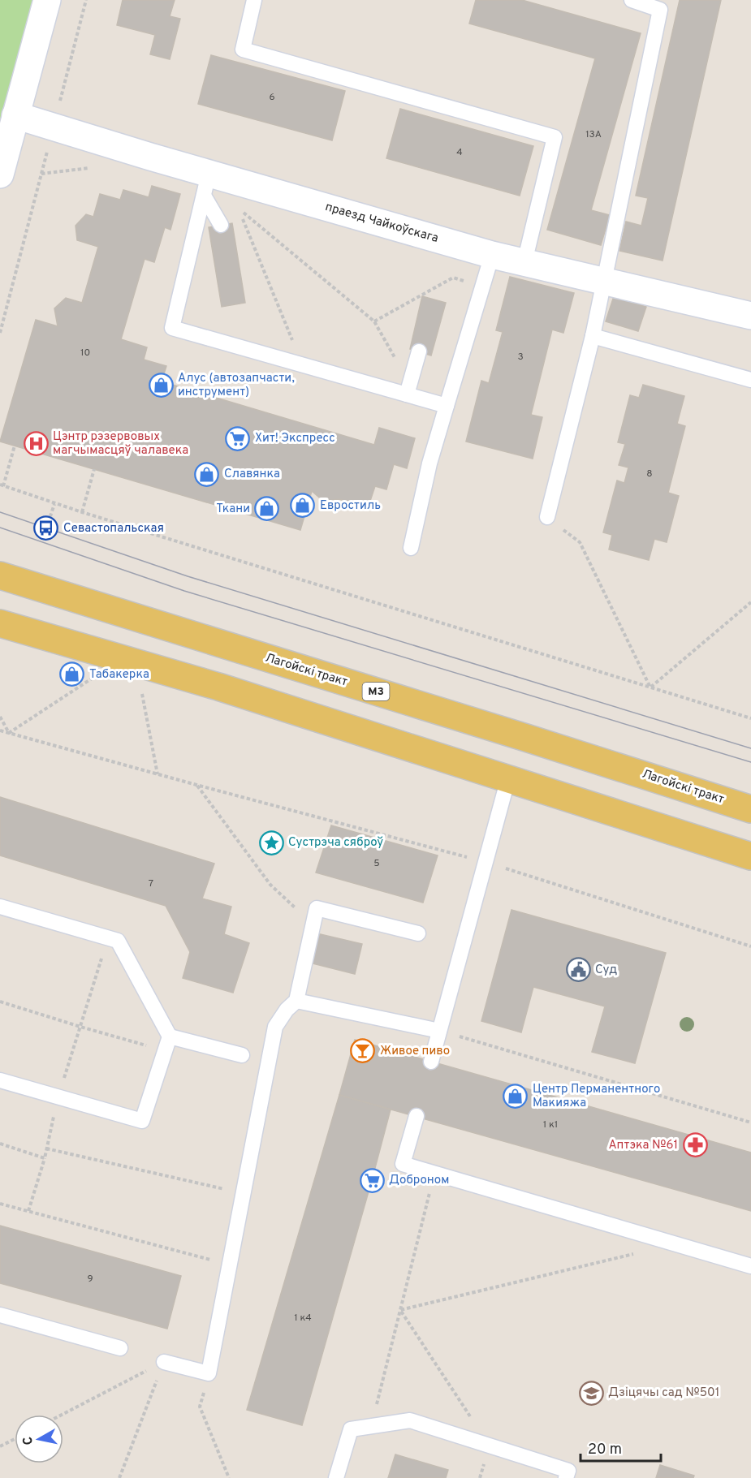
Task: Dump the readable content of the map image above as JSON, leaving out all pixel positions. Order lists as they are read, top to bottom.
{
  "streets": {
    "main road": ["Лагойскі тракт", "М3"],
    "street": ["праезд Чайкоўскага"]
  },
  "places": {
    "shop": [
      "Алус (автозапчасти, инструмент)",
      "Славянка",
      "Евростиль",
      "Ткани",
      "Табакерка",
      "Центр Перманентного Макияжа"
    ],
    "supermarket": ["Хит! Экспресс", "Доброном"],
    "hospital": ["Цэнтр рэзервовых магчымасцяў чалавека"],
    "bus stop": ["Севастопальская"],
    "place": ["Сустрэча сяброў"],
    "public building": ["Суд"],
    "bar": ["Живое пиво"],
    "pharmacy": ["Аптэка №61"],
    "school or university": ["Дзіцячы сад №501"]
  },
  "house_numbers": [
    "6",
    "13А",
    "4",
    "10",
    "3",
    "8",
    "5",
    "7",
    "1 к1",
    "9",
    "1 к4"
  ],
  "scale_bar": "20 m",
  "north": "left"
}
